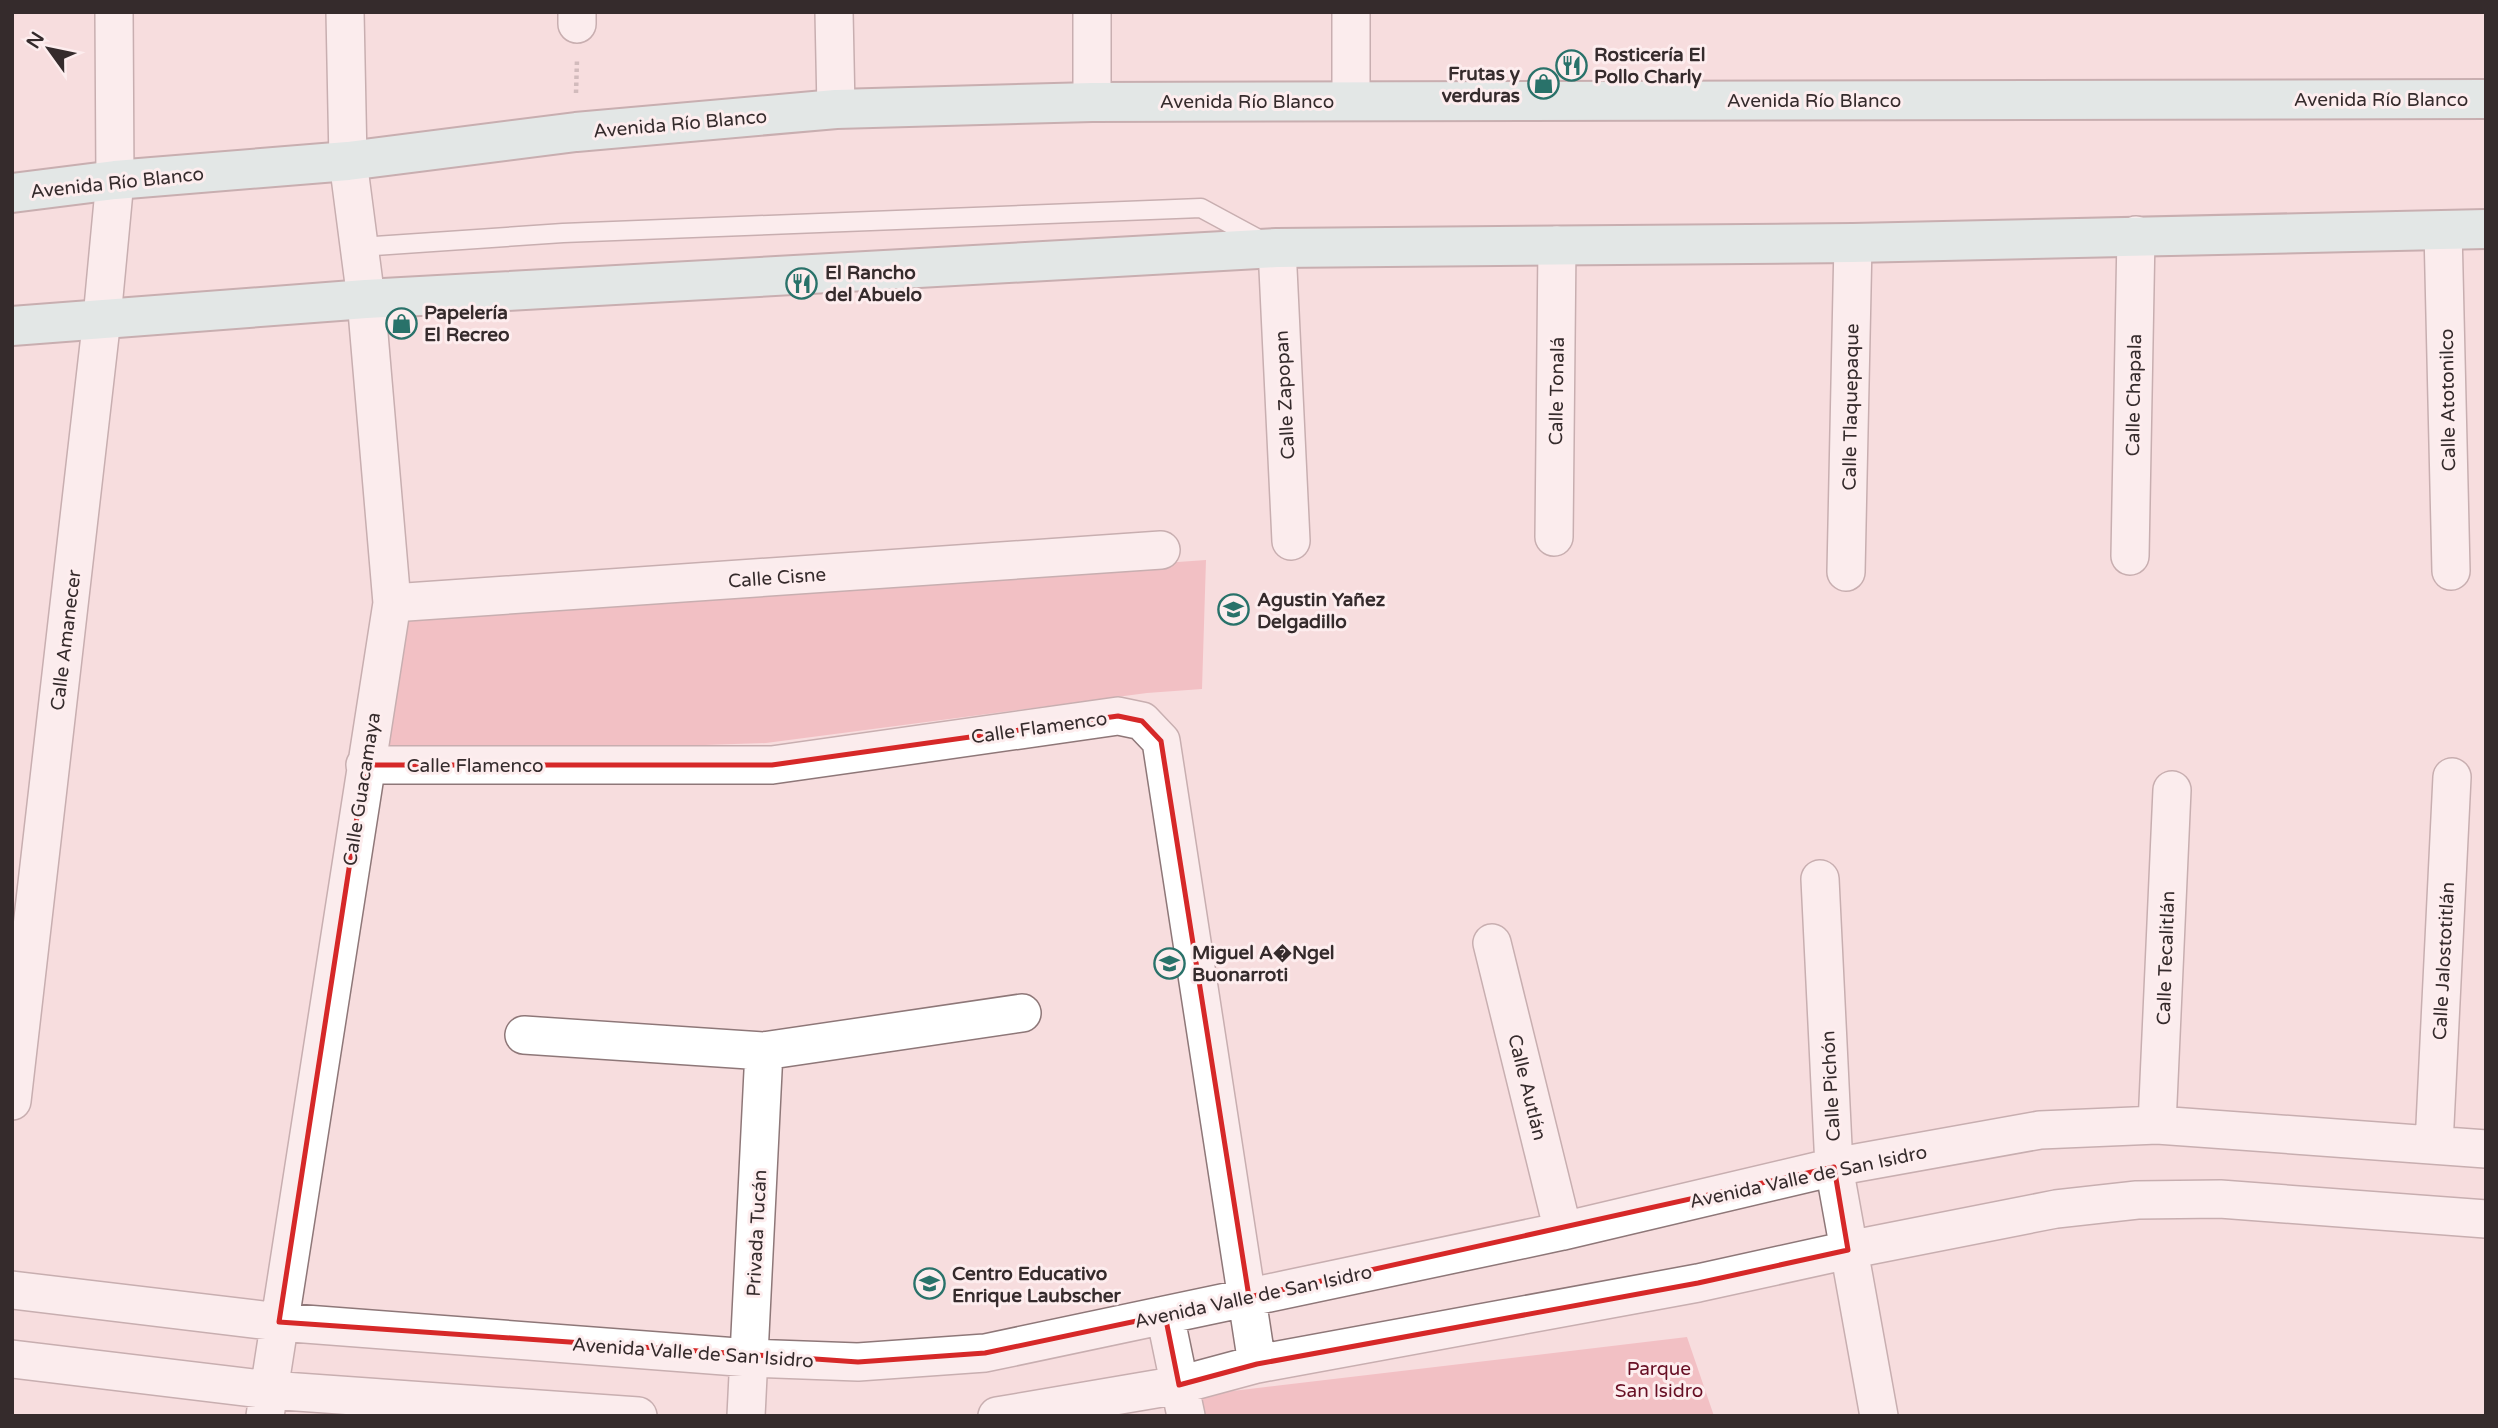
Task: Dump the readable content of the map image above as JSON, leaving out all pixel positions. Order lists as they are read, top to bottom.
{
  "streets": {
    "street": [
      "Avenida Río Blanco",
      "Calle Tonalá",
      "Calle Zapopan",
      "Calle Chapala",
      "Calle Atotonilco",
      "Calle Tlaquepaque",
      "Calle Cisne",
      "Calle Amanecer",
      "Calle Flamenco",
      "Calle Guacamaya",
      "Calle Tecalitlán",
      "Calle Jalostotitlán",
      "Calle Pichón",
      "Calle Autlán",
      "Avenida Valle de San Isidro",
      "Privada Tucán"
    ]
  },
  "crossings": [
    ["Avenida Río Blanco", "Calle Amanecer"],
    ["Avenida Río Blanco", "Calle Guacamaya"],
    ["Calle Cisne", "Calle Guacamaya"],
    ["Calle Flamenco", "Calle Guacamaya"],
    ["Calle Flamenco", "Avenida Valle de San Isidro"],
    ["Calle Guacamaya", "Avenida Valle de San Isidro"],
    ["Calle Tecalitlán", "Avenida Valle de San Isidro"],
    ["Calle Jalostotitlán", "Avenida Valle de San Isidro"],
    ["Calle Pichón", "Avenida Valle de San Isidro"],
    ["Calle Autlán", "Avenida Valle de San Isidro"],
    ["Avenida Valle de San Isidro", "Privada Tucán"]
  ],
  "parks": ["Parque San Isidro"],
  "places": {
    "restaurant": ["Rosticería El Pollo Charly", "El Rancho del Abuelo"],
    "shop": ["Frutas y verduras", "Papelería El Recreo"],
    "school or university": ["Agustin Yañez Delgadillo", "Miguel A�Ngel Buonarroti", "Centro Educativo Enrique Laubscher"]
  },
  "north": "top left"
}
